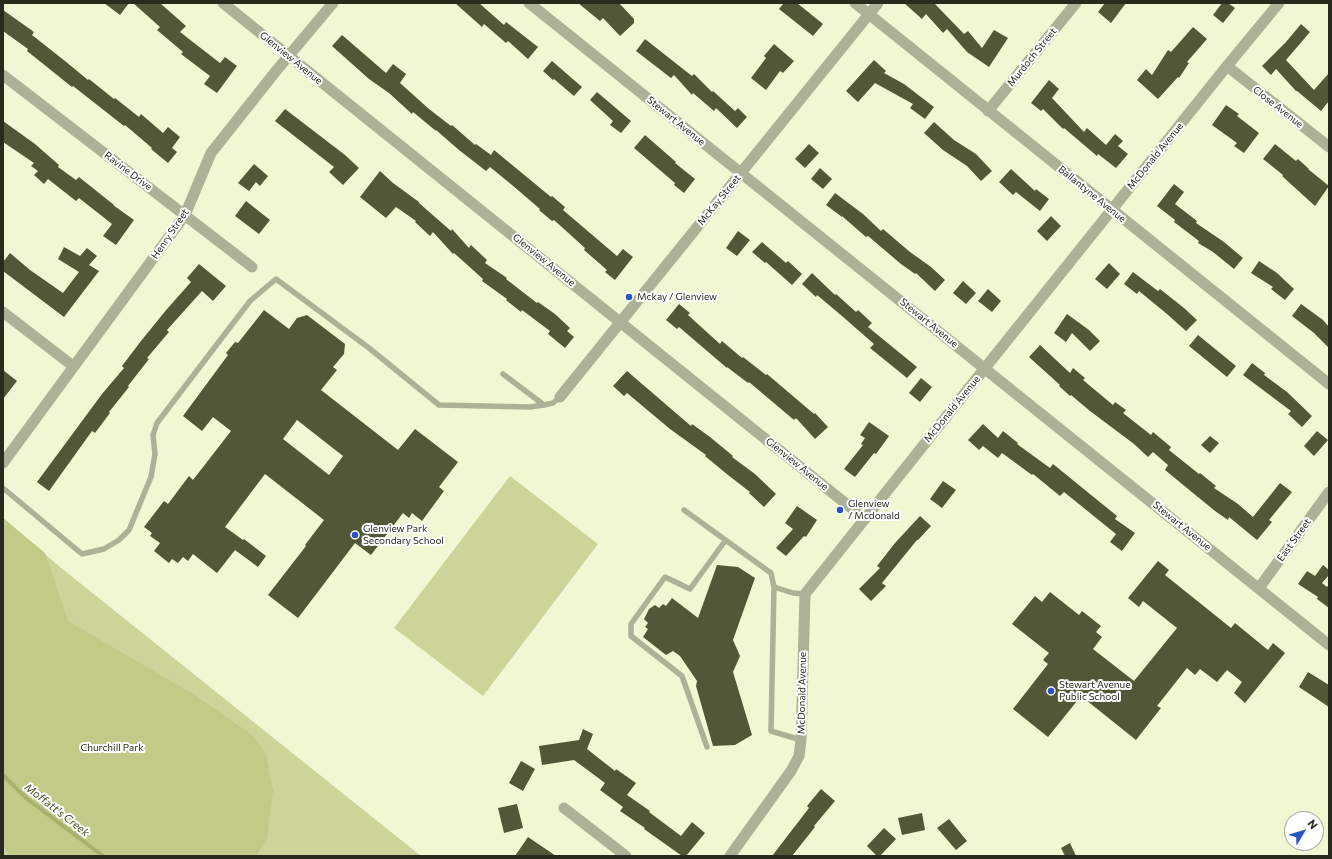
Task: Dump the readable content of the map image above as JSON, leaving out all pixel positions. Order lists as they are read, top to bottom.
{
  "streets": {
    "street": [
      "Murdoch Street",
      "Glenview Avenue",
      "Close Avenue",
      "Stewart Avenue",
      "McDonald Avenue",
      "Ravine Drive",
      "Ballantyne Avenue",
      "McKay Street",
      "Henry Street",
      "East Street"
    ]
  },
  "crossings": [
    ["Murdoch Street", "Ballantyne Avenue"],
    ["Glenview Avenue", "McDonald Avenue"],
    ["Glenview Avenue", "McKay Street"],
    ["Glenview Avenue", "Henry Street"],
    ["Close Avenue", "McDonald Avenue"],
    ["Stewart Avenue", "McDonald Avenue"],
    ["Stewart Avenue", "McKay Street"],
    ["Stewart Avenue", "East Street"],
    ["McDonald Avenue", "Ballantyne Avenue"],
    ["Ravine Drive", "Henry Street"],
    ["Ballantyne Avenue", "McKay Street"]
  ],
  "water": ["Moffatt's Creek"],
  "parks": ["Churchill Park"],
  "places": [
    "Mckay / Glenview",
    "Glenview / Mcdonald",
    "Glenview Park Secondary School",
    "Stewart Avenue Public School"
  ],
  "north": "top right"
}
